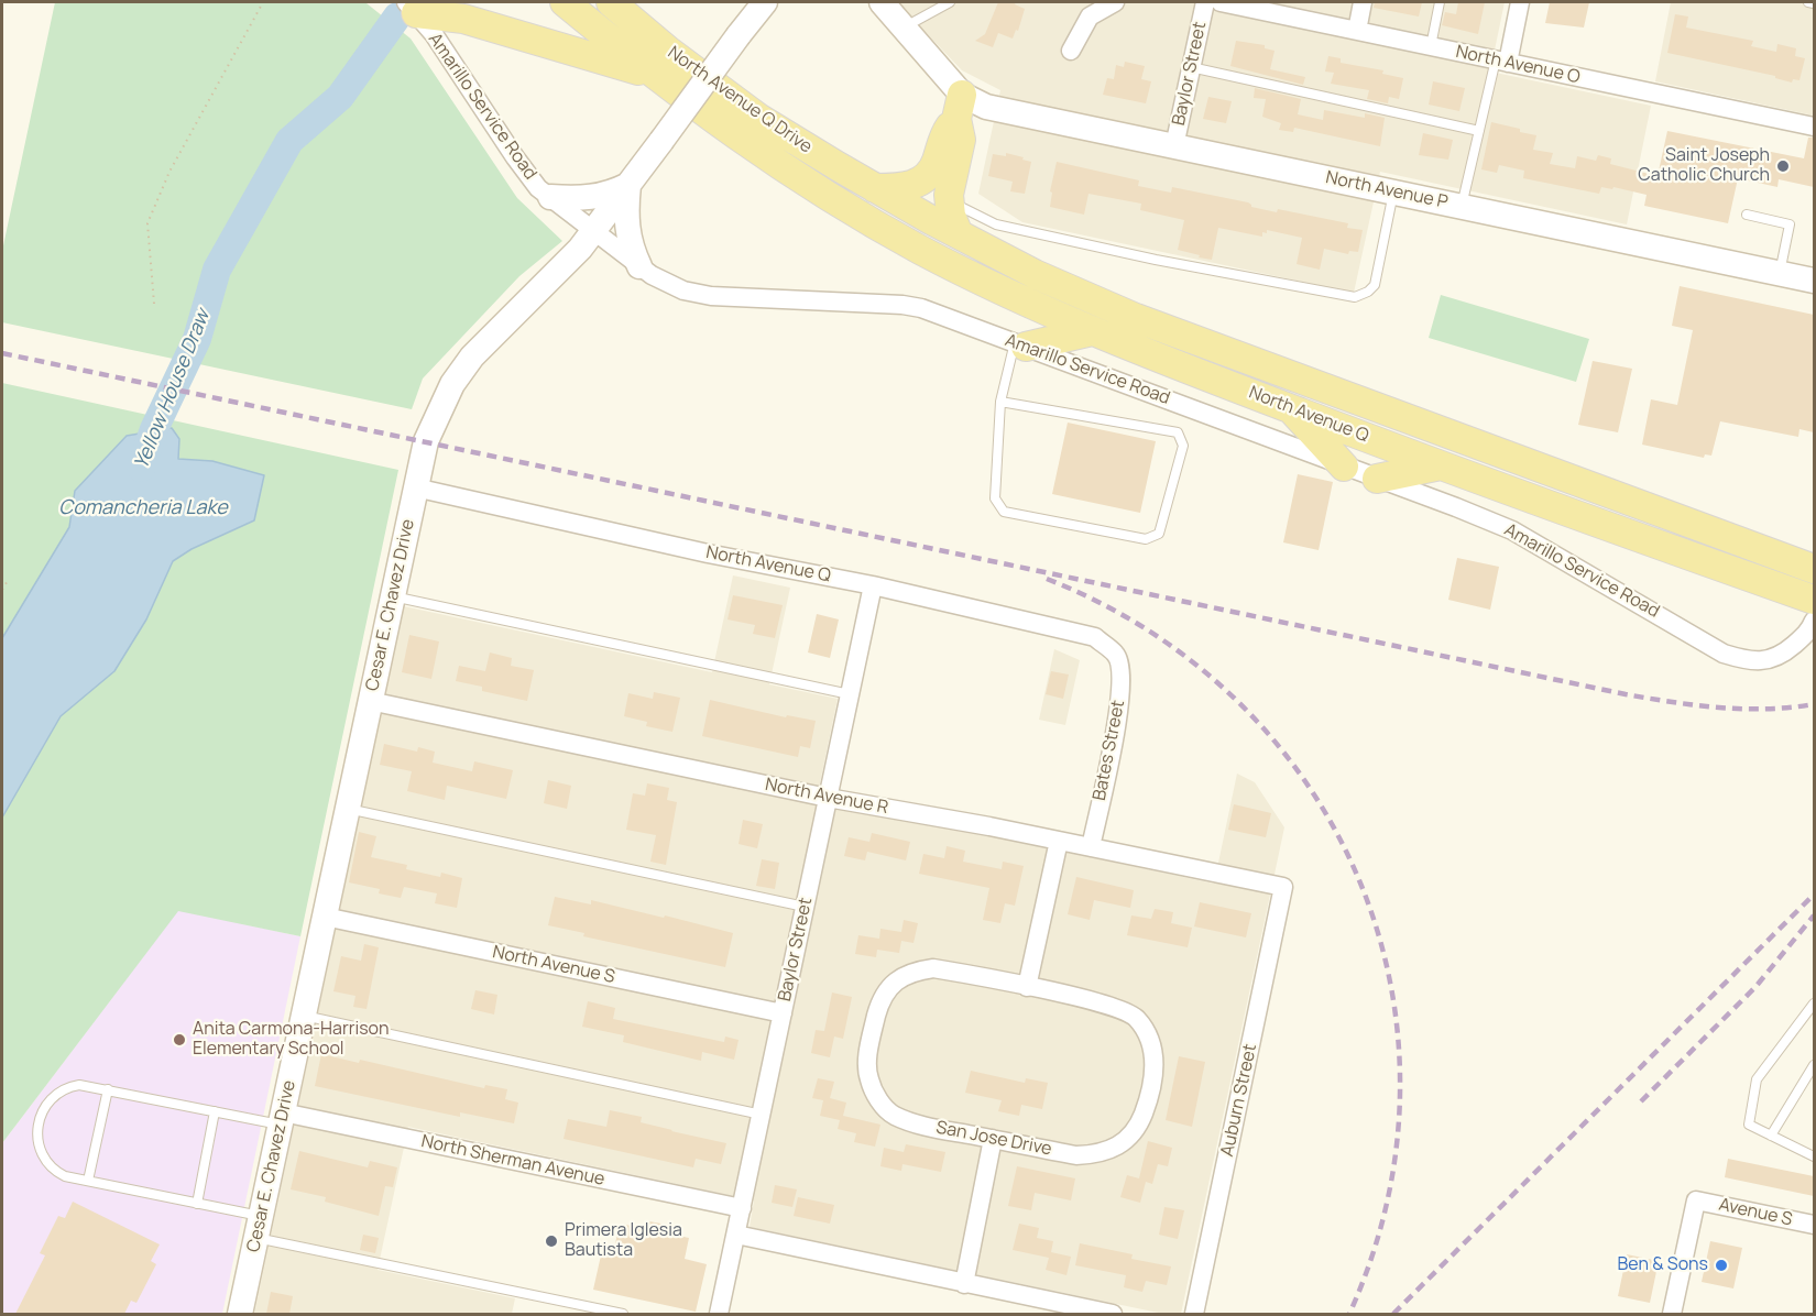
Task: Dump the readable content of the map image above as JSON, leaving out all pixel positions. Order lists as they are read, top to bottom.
{
  "streets": {
    "main road": ["North Avenue Q Drive", "North Avenue Q"],
    "street": [
      "North Avenue O",
      "Baylor Street",
      "Amarillo Service Road",
      "North Avenue P",
      "Cesar E. Chavez Drive",
      "Bates Street",
      "North Avenue R",
      "North Avenue S",
      "Auburn Street",
      "San Jose Drive",
      "North Sherman Avenue",
      "Avenue S"
    ]
  },
  "crossings": [
    ["Baylor Street", "North Avenue P"],
    ["Baylor Street", "North Avenue Q"],
    ["Baylor Street", "North Avenue R"],
    ["Baylor Street", "North Avenue S"],
    ["Baylor Street", "North Sherman Avenue"],
    ["North Avenue Q Drive", "Amarillo Service Road"],
    ["North Avenue Q Drive", "North Avenue Q"],
    ["Amarillo Service Road", "Cesar E. Chavez Drive"],
    ["North Avenue Q", "Cesar E. Chavez Drive"],
    ["North Avenue Q", "Bates Street"],
    ["Cesar E. Chavez Drive", "North Avenue R"],
    ["Cesar E. Chavez Drive", "North Avenue S"],
    ["Cesar E. Chavez Drive", "North Sherman Avenue"],
    ["Bates Street", "North Avenue R"],
    ["North Avenue R", "Auburn Street"]
  ],
  "water": ["Yellow House Draw", "Comancheria Lake"],
  "places": [
    "Saint Joseph Catholic Church",
    "Anita Carmona-Harrison Elementary School",
    "Primera Iglesia Bautista",
    "Ben & Sons"
  ]
}
